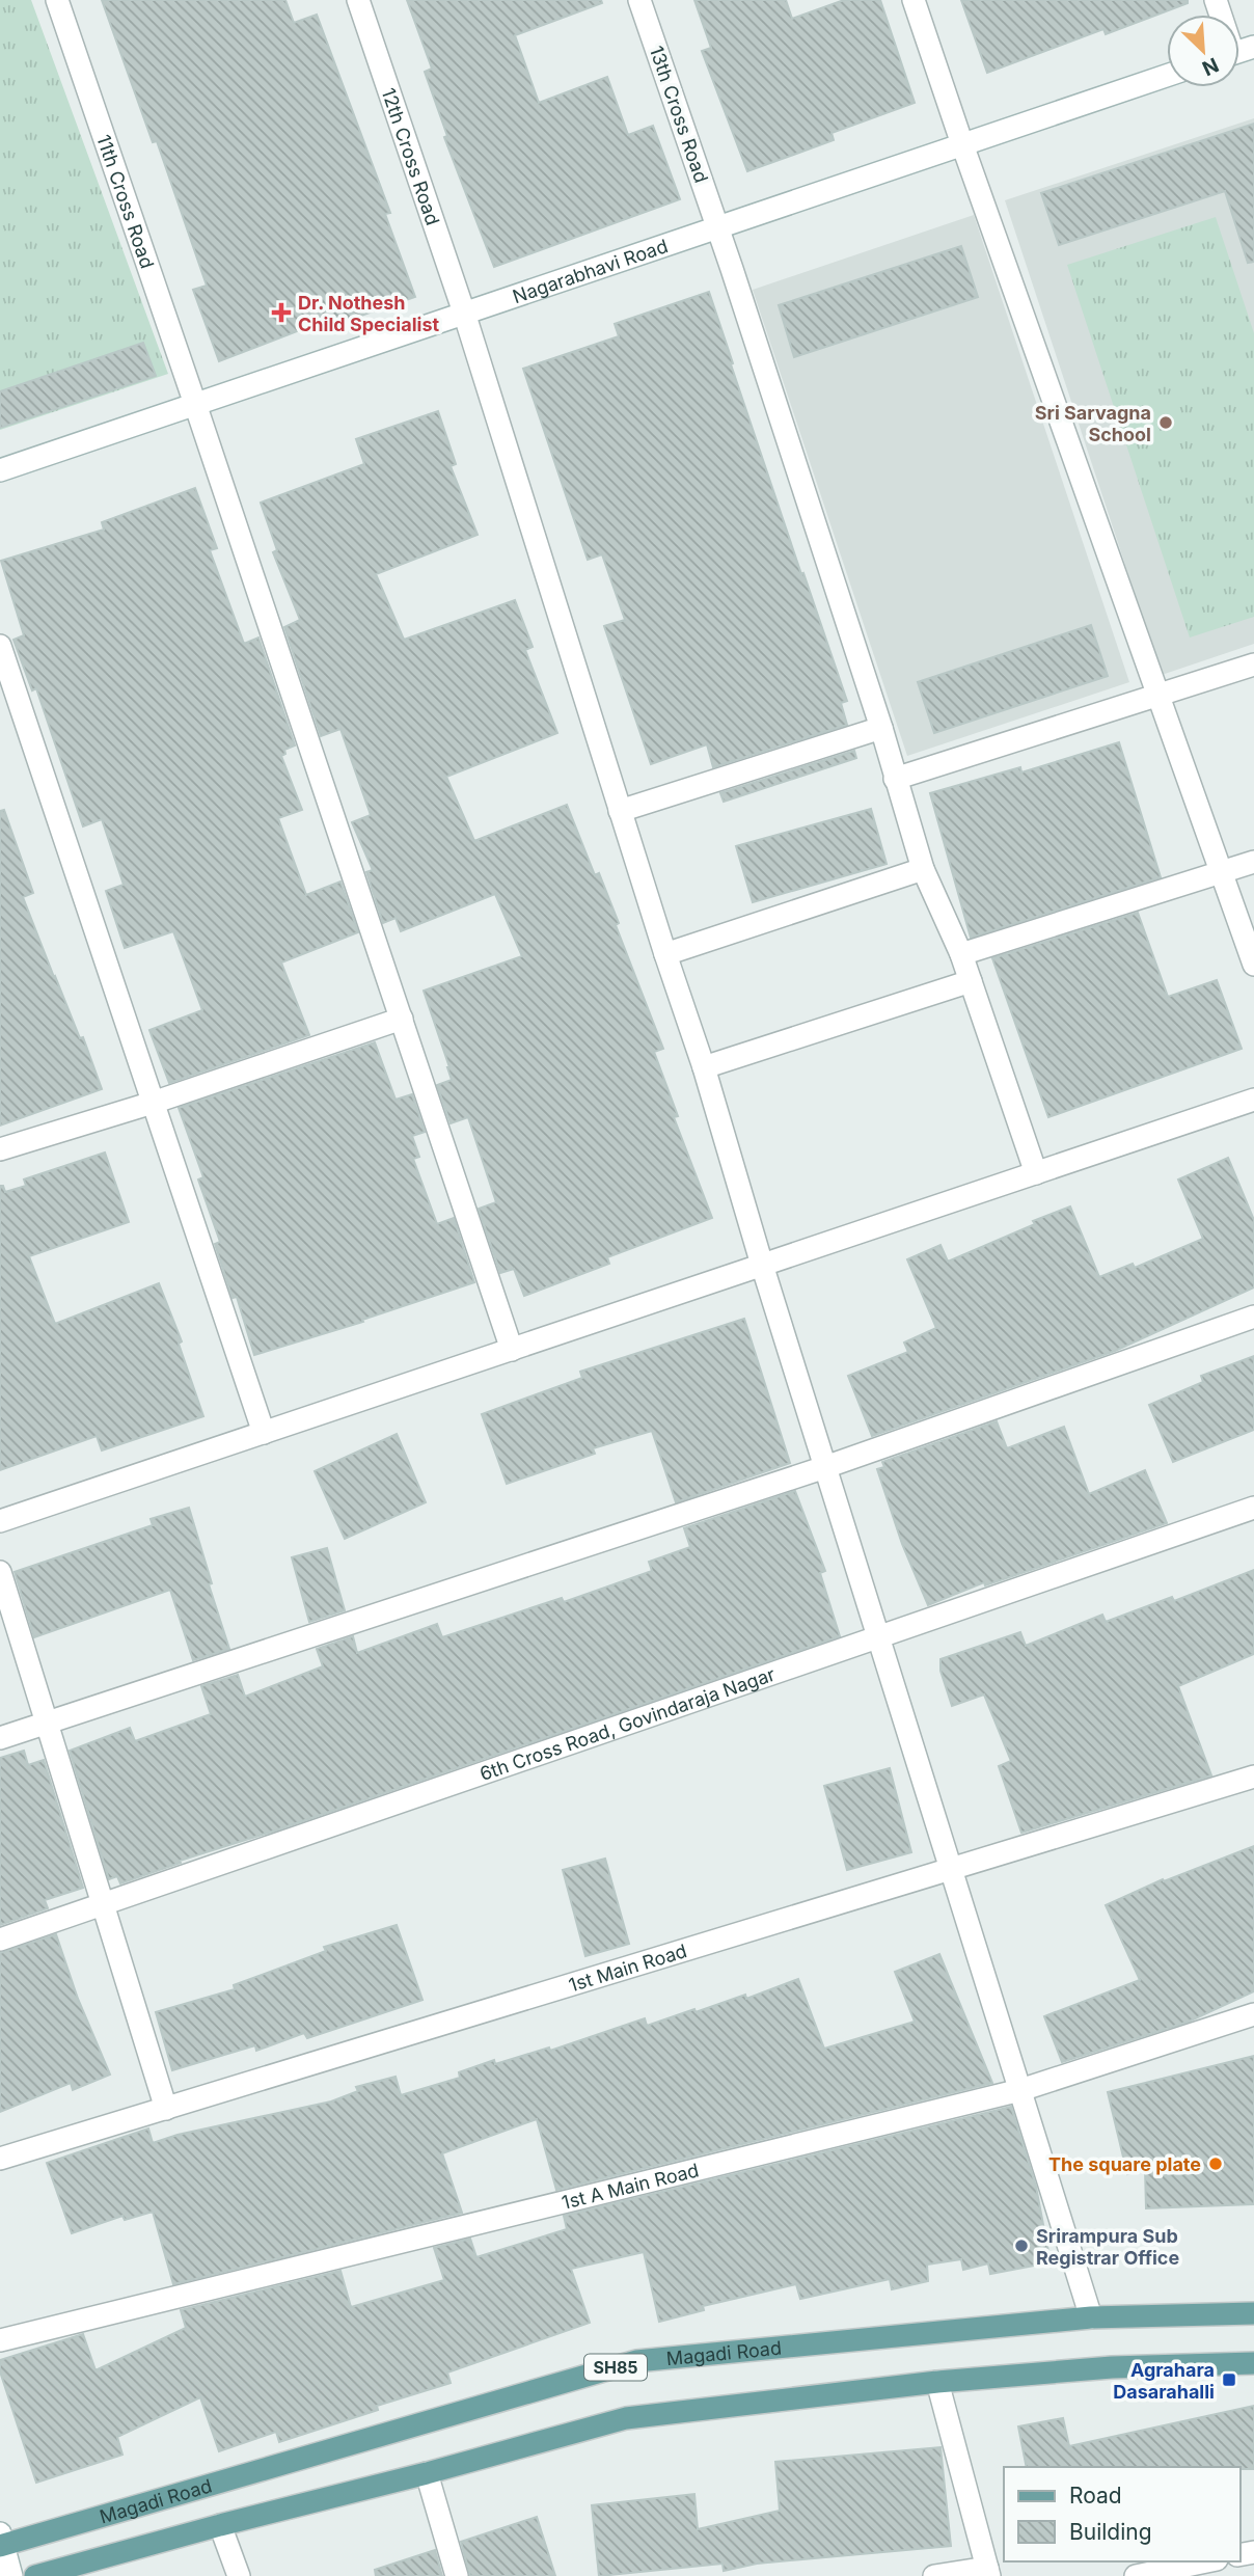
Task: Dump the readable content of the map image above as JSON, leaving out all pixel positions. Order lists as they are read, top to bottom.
{
  "streets": {
    "main road": ["Magadi Road", "SH85"],
    "street": [
      "13th Cross Road",
      "12th Cross Road",
      "11th Cross Road",
      "Nagarabhavi Road",
      "6th Cross Road, Govindaraja Nagar",
      "1st Main Road",
      "1st A Main Road"
    ]
  },
  "crossings": [
    ["13th Cross Road", "Nagarabhavi Road"],
    ["12th Cross Road", "Nagarabhavi Road"],
    ["12th Cross Road", "6th Cross Road, Govindaraja Nagar"],
    ["12th Cross Road", "1st Main Road"],
    ["12th Cross Road", "1st A Main Road"],
    ["12th Cross Road", "Magadi Road"],
    ["11th Cross Road", "Nagarabhavi Road"]
  ],
  "places": {
    "health": ["Dr. Nothesh Child Specialist"],
    "other": ["Sri Sarvagna School", "The square plate", "Srirampura Sub Registrar Office"],
    "transit": ["Agrahara Dasarahalli"]
  },
  "legend": ["Road", "Building"],
  "north": "bottom right"
}
